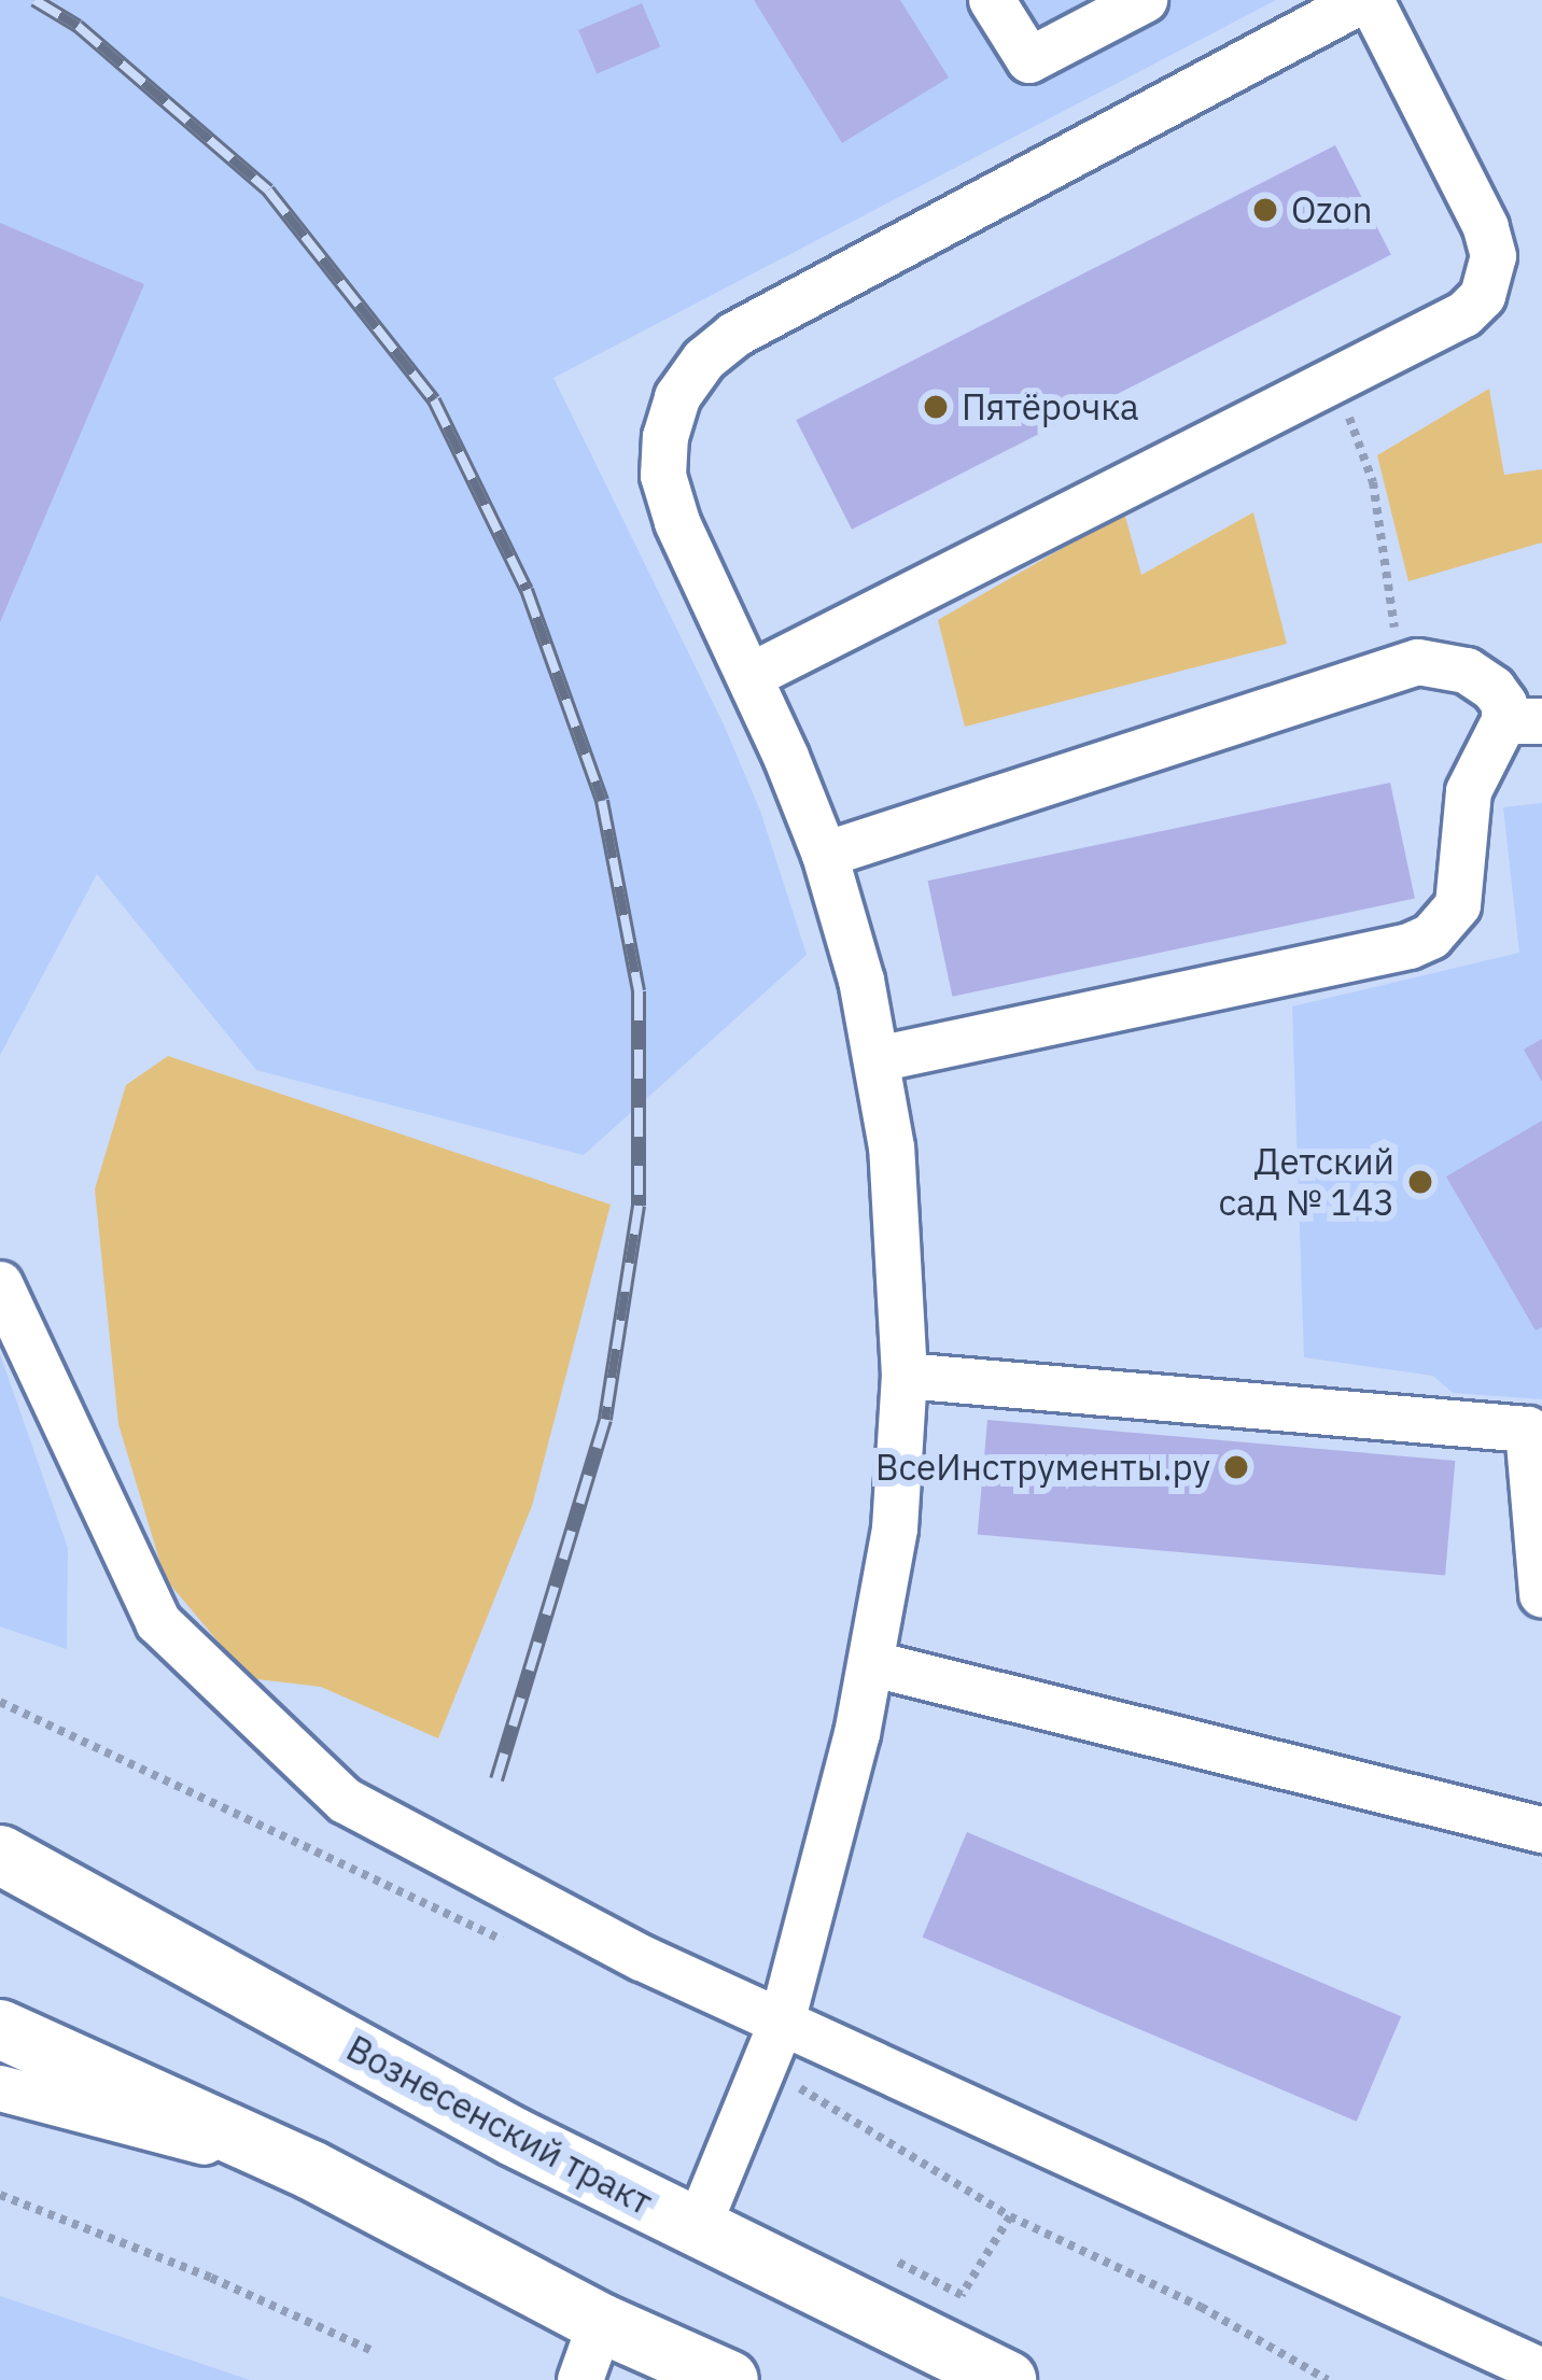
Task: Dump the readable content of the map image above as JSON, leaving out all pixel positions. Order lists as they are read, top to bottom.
{
  "streets": {
    "main road": ["Вознесенский тракт"]
  },
  "places": [
    "Ozon",
    "Пятёрочка",
    "Детский сад № 143",
    "ВсеИнструменты.ру"
  ]
}
